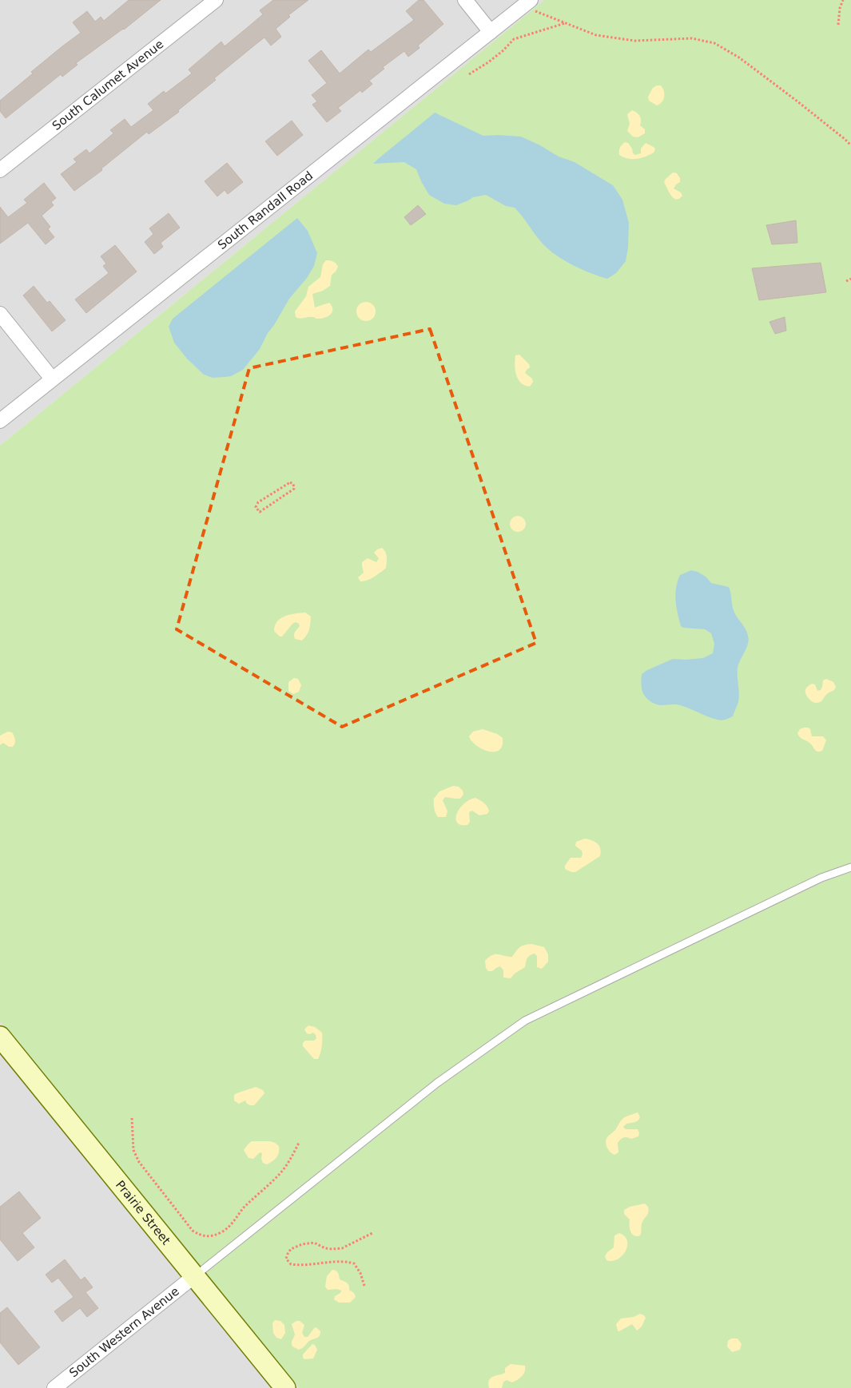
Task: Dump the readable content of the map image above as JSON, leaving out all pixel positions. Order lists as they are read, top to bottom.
{
  "streets": {
    "street": [
      "South Calumet Avenue",
      "South Randall Road",
      "Prairie Street",
      "South Western Avenue"
    ]
  },
  "crossings": [
    ["Prairie Street", "South Western Avenue"]
  ]
}
